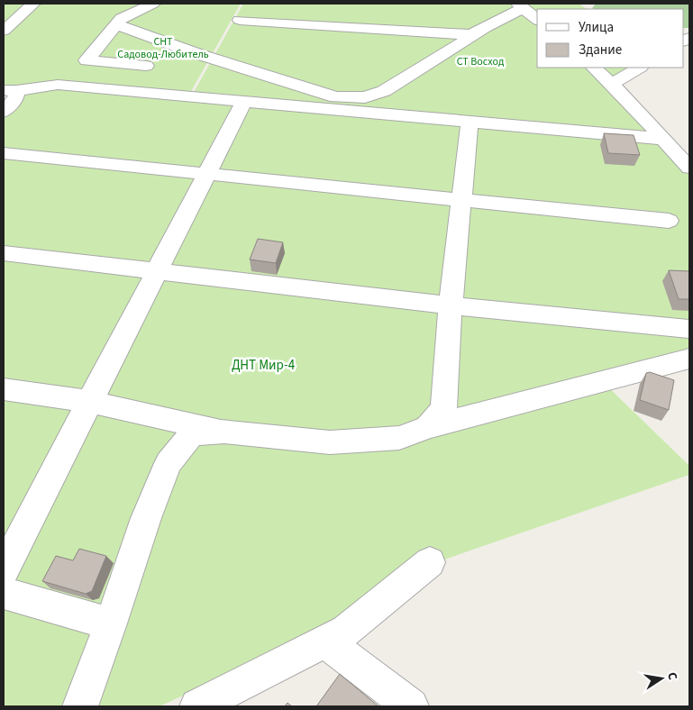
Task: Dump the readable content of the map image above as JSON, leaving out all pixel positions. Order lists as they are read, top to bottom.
{
  "parks": ["СНТ Садовод-Любитель", "СТ Восход", "ДНТ Мир-4"],
  "legend": ["Улица", "Здание"],
  "north": "right"
}
